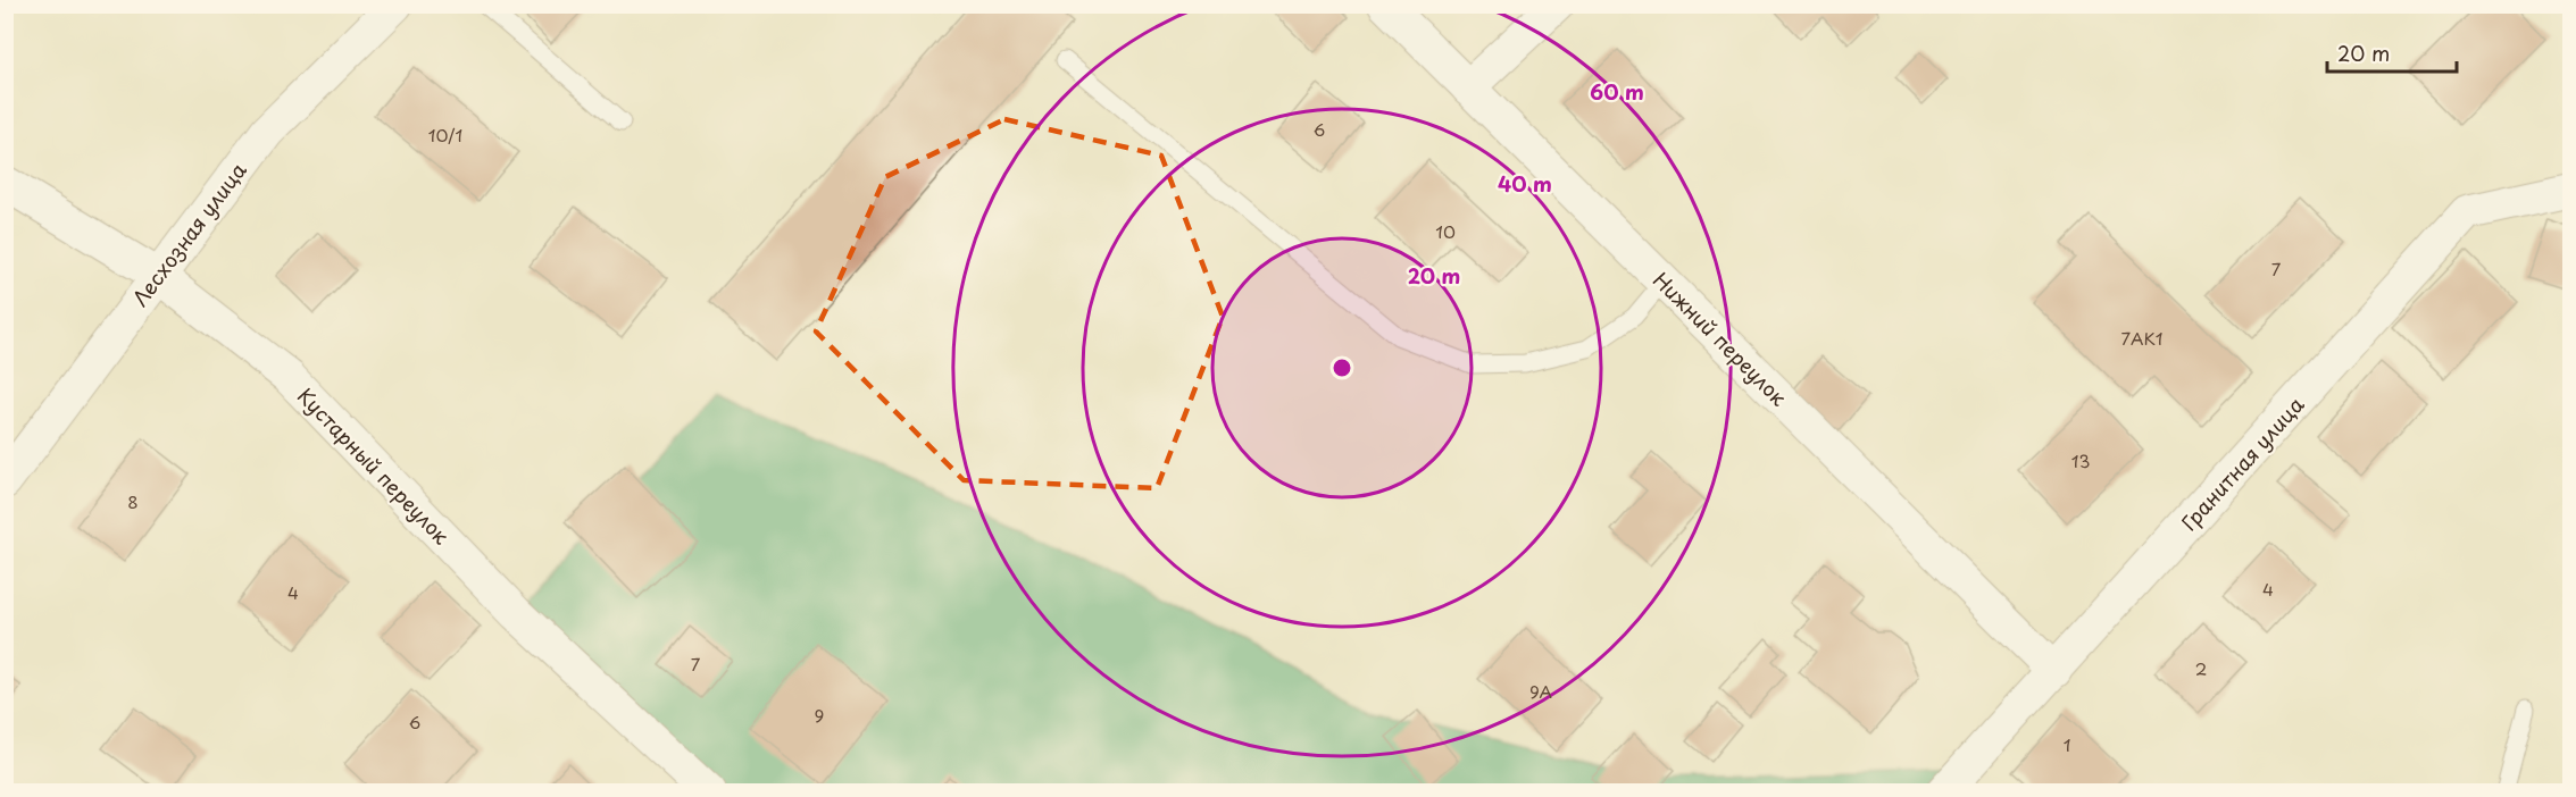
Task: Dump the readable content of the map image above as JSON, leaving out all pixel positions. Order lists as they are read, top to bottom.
{
  "streets": {
    "street": [
      "Лесхозная улица",
      "Нижний переулок",
      "Гранитная улица",
      "Кустарный переулок"
    ]
  },
  "crossings": [
    ["Лесхозная улица", "Кустарный переулок"],
    ["Нижний переулок", "Гранитная улица"]
  ],
  "house_numbers": [
    "6",
    "10/1",
    "10",
    "7",
    "7АК1",
    "13",
    "8",
    "4",
    "4",
    "7",
    "2",
    "9А",
    "9",
    "6",
    "1"
  ],
  "scale_bar": "20 m",
  "rings": ["60 m", "40 m", "20 m"]
}
